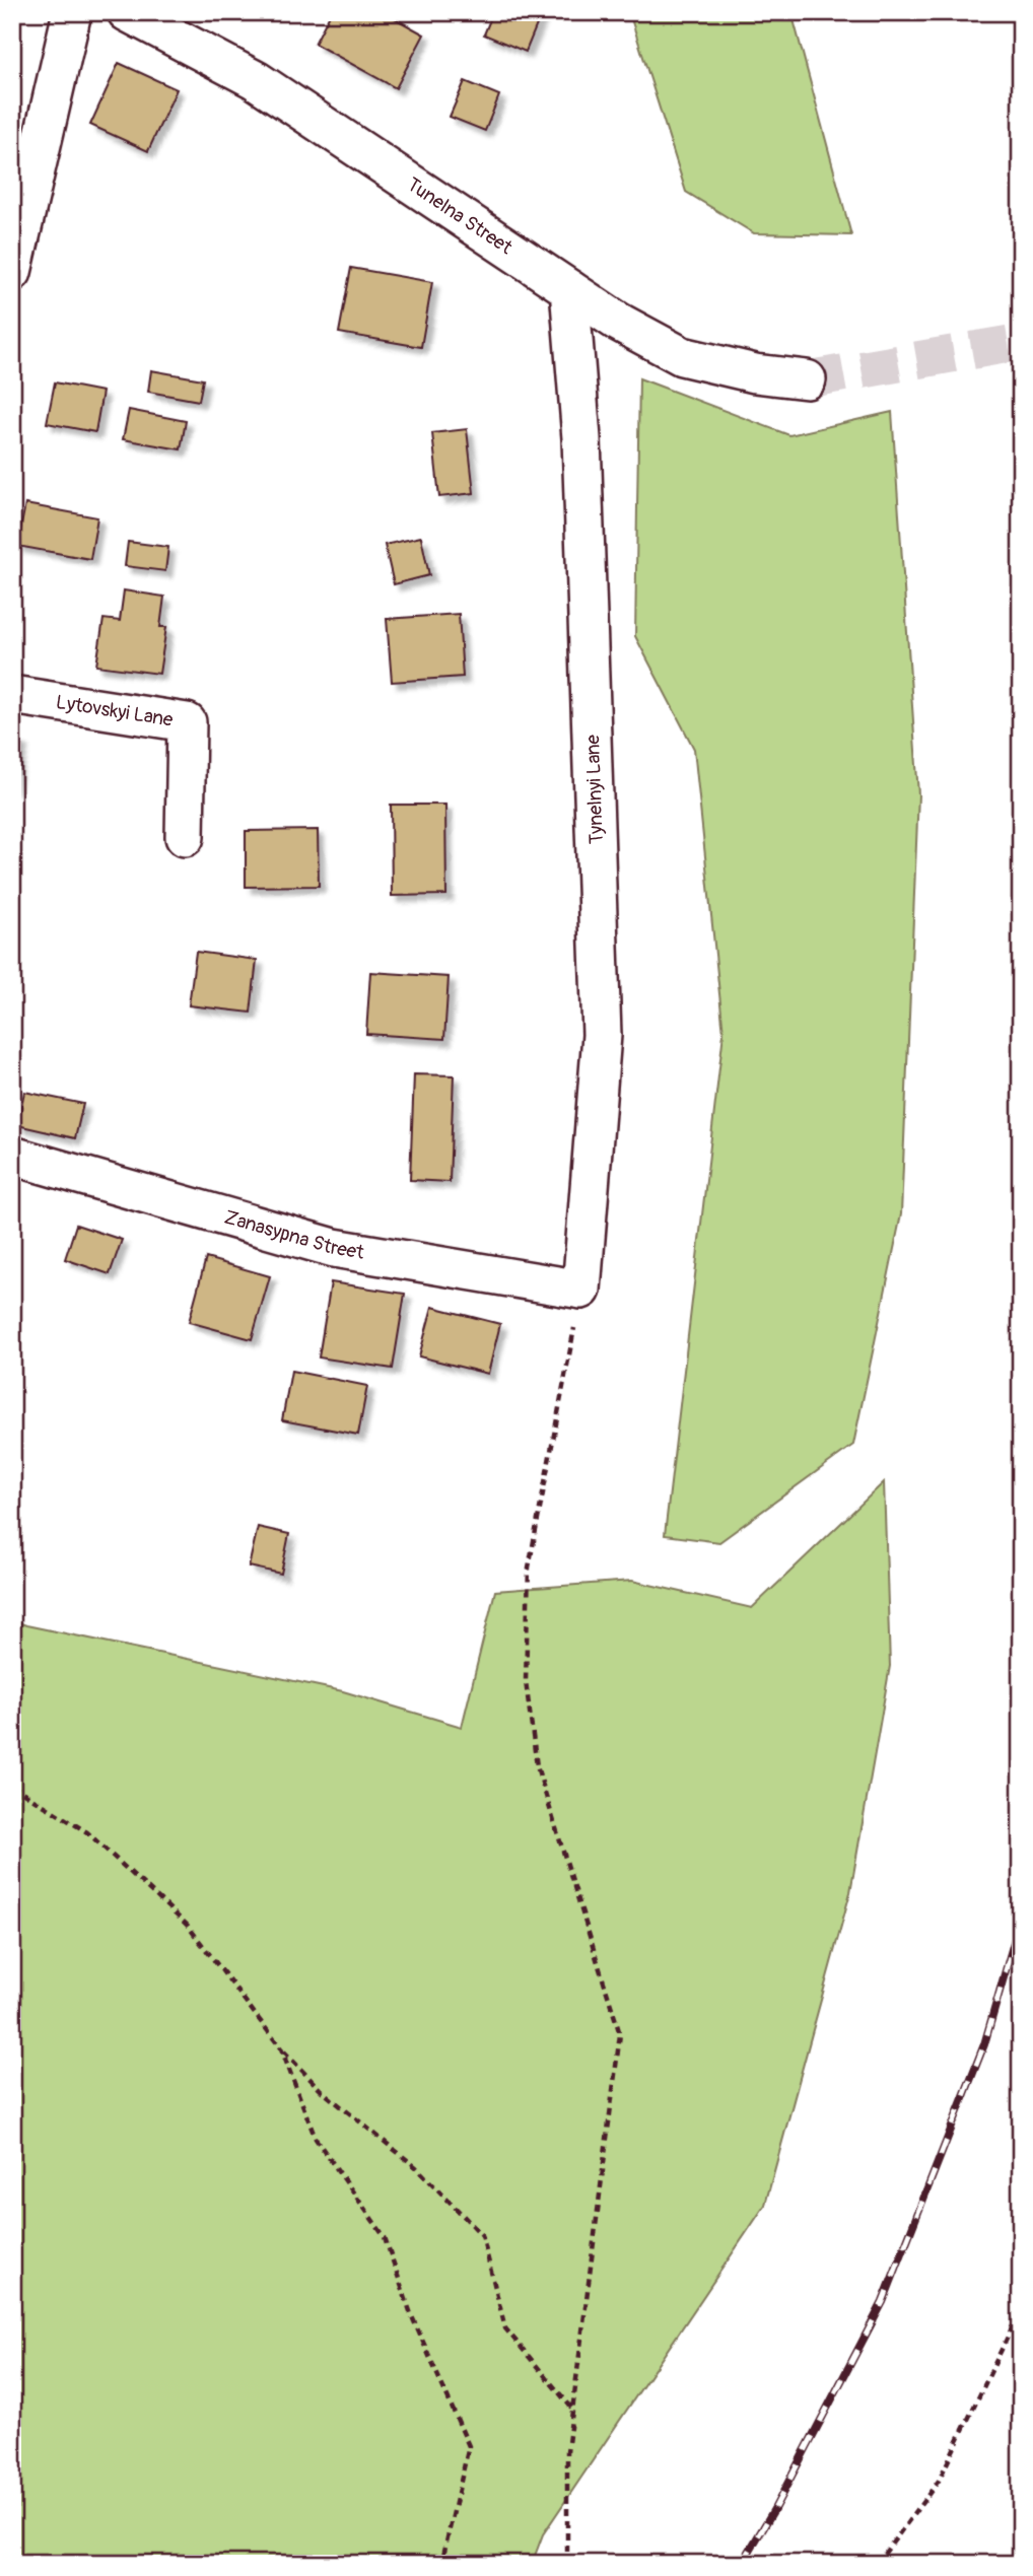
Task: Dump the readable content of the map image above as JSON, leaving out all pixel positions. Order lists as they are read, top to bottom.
{
  "streets": {
    "street": [
      "Tunelna Street",
      "Lytovskyi Lane",
      "Tynelnyi Lane",
      "Zanasypna Street"
    ]
  },
  "crossings": [
    ["Tunelna Street", "Tynelnyi Lane"],
    ["Tynelnyi Lane", "Zanasypna Street"]
  ]
}
